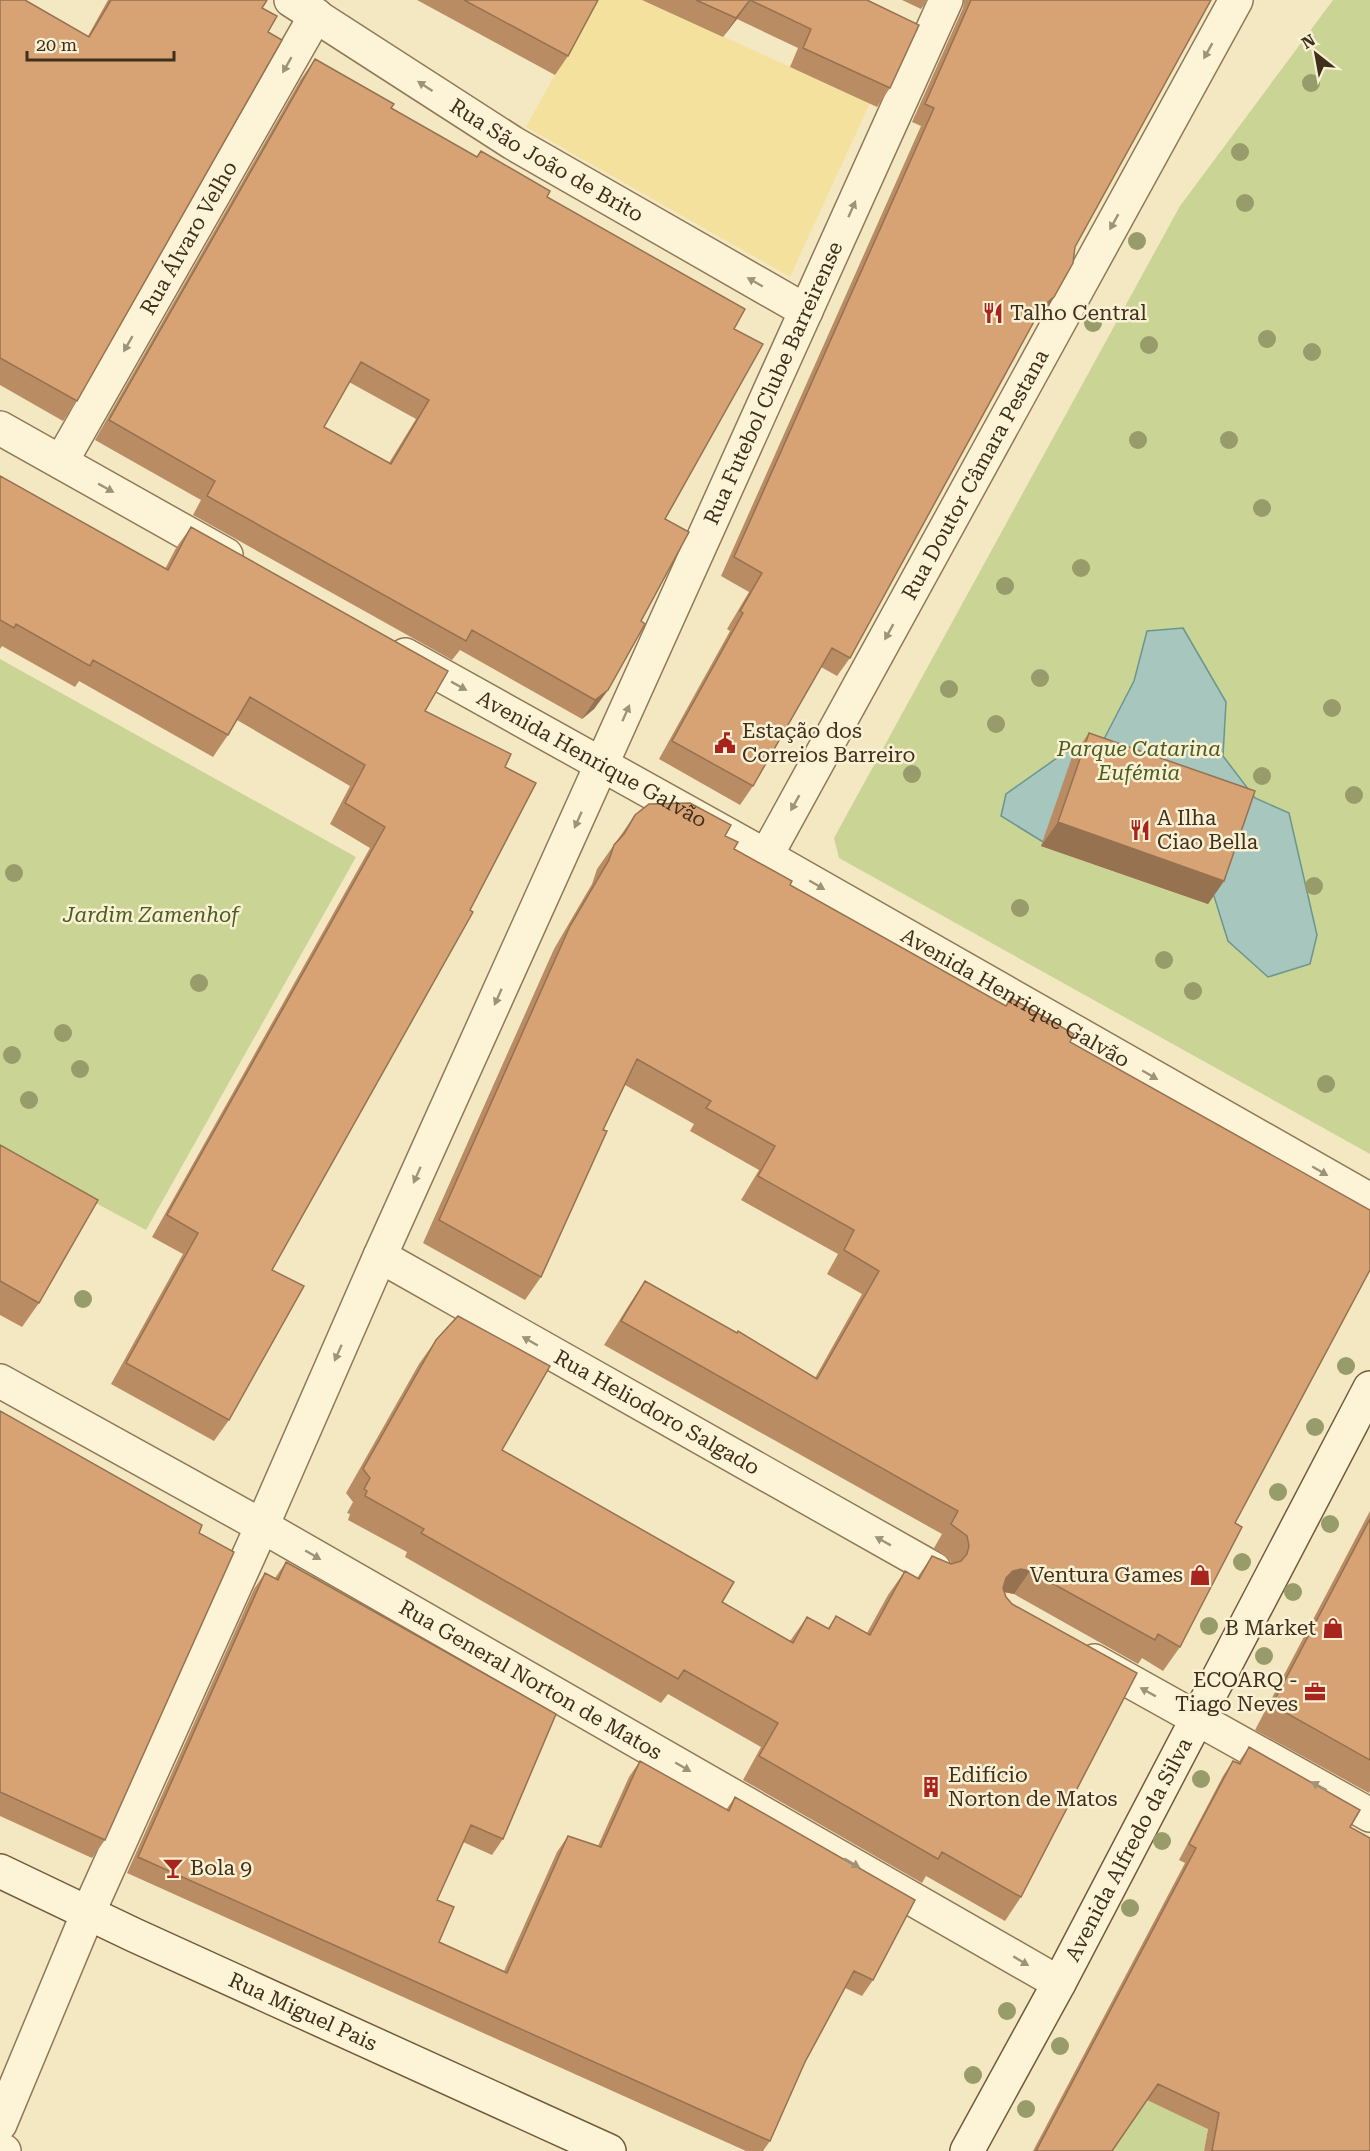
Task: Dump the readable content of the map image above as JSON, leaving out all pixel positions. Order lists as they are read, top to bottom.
{
  "streets": {
    "street": [
      "Rua São João de Brito",
      "Rua Álvaro Velho",
      "Rua Futebol Clube Barreirense",
      "Rua Doutor Câmara Pestana",
      "Avenida Henrique Galvão",
      "Rua Heliodoro Salgado",
      "Rua General Norton de Matos",
      "Avenida Alfredo da Silva",
      "Rua Miguel Pais"
    ]
  },
  "crossings": [
    ["Rua São João de Brito", "Rua Álvaro Velho"],
    ["Rua São João de Brito", "Rua Futebol Clube Barreirense"],
    ["Rua Futebol Clube Barreirense", "Avenida Henrique Galvão"],
    ["Rua Futebol Clube Barreirense", "Rua Heliodoro Salgado"],
    ["Rua Futebol Clube Barreirense", "Rua General Norton de Matos"],
    ["Rua Futebol Clube Barreirense", "Rua Miguel Pais"],
    ["Rua Doutor Câmara Pestana", "Avenida Henrique Galvão"],
    ["Rua General Norton de Matos", "Avenida Alfredo da Silva"]
  ],
  "one_way": [
    "Rua São João de Brito",
    "Rua Álvaro Velho",
    "Rua Doutor Câmara Pestana",
    "Avenida Henrique Galvão",
    "Rua Heliodoro Salgado",
    "Rua General Norton de Matos"
  ],
  "parks": ["Parque Catarina Eufémia", "Jardim Zamenhof"],
  "places": {
    "restaurant": ["Talho Central", "A Ilha Ciao Bella"],
    "public building": ["Estação dos Correios Barreiro"],
    "shop": ["Ventura Games", "B Market"],
    "office": ["ECOARQ - Tiago Neves"],
    "building": ["Edifício Norton de Matos"],
    "bar": ["Bola 9"]
  },
  "scale_bar": "20 m",
  "north": "top left"
}
